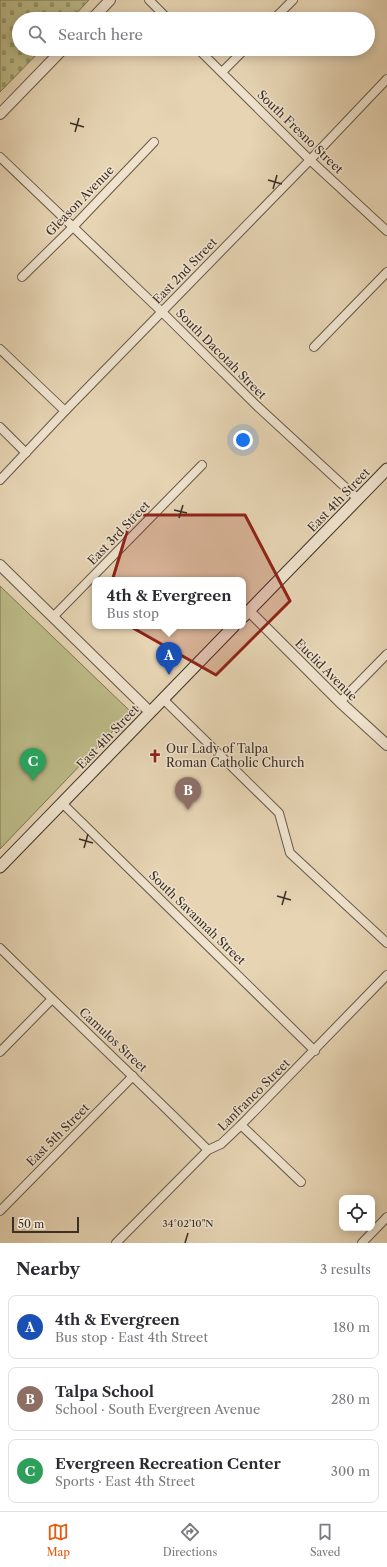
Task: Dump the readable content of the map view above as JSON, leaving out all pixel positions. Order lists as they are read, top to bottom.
{
  "streets": {
    "main road": ["East 4th Street"],
    "street": [
      "South Fresno Street",
      "Gleason Avenue",
      "East 2nd Street",
      "South Dacotah Street",
      "East 3rd Street",
      "Euclid Avenue",
      "South Savannah Street",
      "Camulos Street",
      "Lanfranco Street",
      "East 5th Street"
    ]
  },
  "crossings": [
    ["South Fresno Street", "East 2nd Street"],
    ["Gleason Avenue", "South Dacotah Street"],
    ["East 2nd Street", "South Dacotah Street"],
    ["South Dacotah Street", "East 4th Street"],
    ["East 4th Street", "Euclid Avenue"],
    ["East 4th Street", "South Savannah Street"],
    ["South Savannah Street", "Lanfranco Street"],
    ["Camulos Street", "Lanfranco Street"],
    ["Camulos Street", "East 5th Street"]
  ],
  "places": {
    "church": ["Our Lady of Talpa Roman Catholic Church"]
  },
  "scale_bar": "50 m",
  "page": {
    "search": "Search here",
    "popup": ["4th & Evergreen", "Bus stop"],
    "pins": ["A", "C", "B"],
    "scale": "50 m",
    "heading": ["Nearby", "3 results"],
    "list": [
      {
        "mark": "A",
        "name": "4th & Evergreen",
        "note": "Bus stop · East 4th Street",
        "value": "180 m"
      },
      {
        "mark": "B",
        "name": "Talpa School",
        "note": "School · South Evergreen Avenue",
        "value": "280 m"
      },
      {
        "mark": "C",
        "name": "Evergreen Recreation Center",
        "note": "Sports · East 4th Street",
        "value": "300 m"
      }
    ],
    "nav": ["Map", "Directions", "Saved"]
  },
  "coordinates": ["34°02'10\"N"]
}
